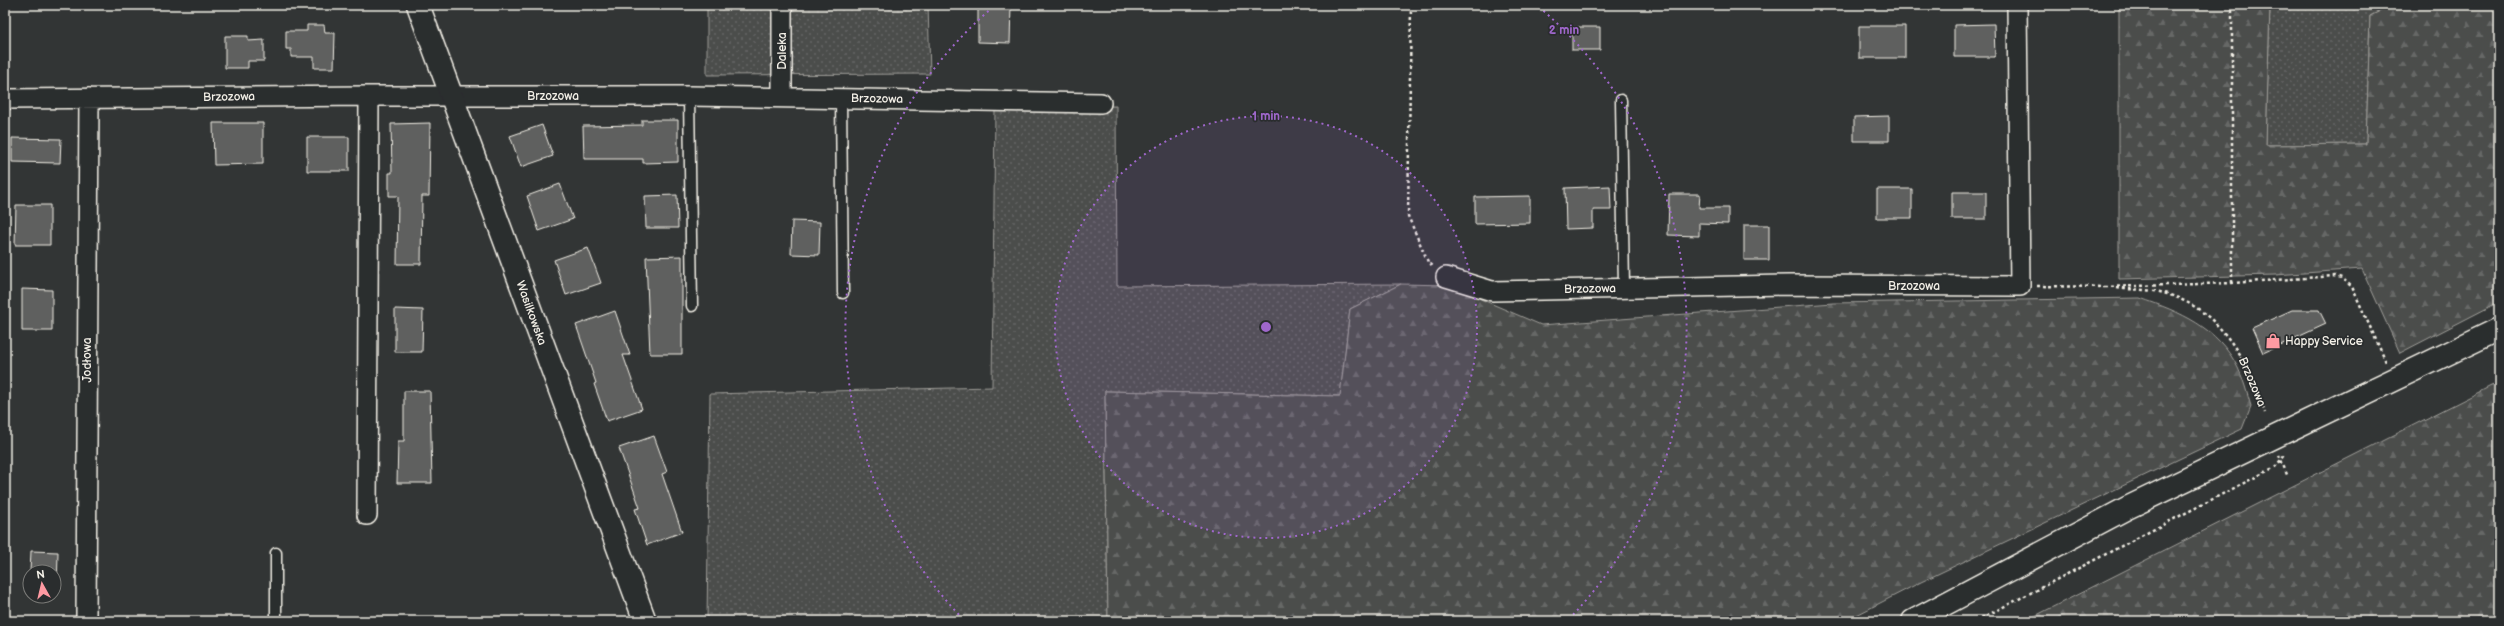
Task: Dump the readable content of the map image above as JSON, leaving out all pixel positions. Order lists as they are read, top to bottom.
{
  "streets": {
    "street": [
      "Daleka",
      "Brzozowa",
      "Wasilkowska",
      "Jodłowa"
    ]
  },
  "crossings": [
    ["Daleka", "Brzozowa"],
    ["Brzozowa", "Wasilkowska"],
    ["Brzozowa", "Jodłowa"]
  ],
  "places": {
    "shop": ["Happy Service"]
  },
  "north": "top",
  "rings": ["2 min", "1 min"]
}
